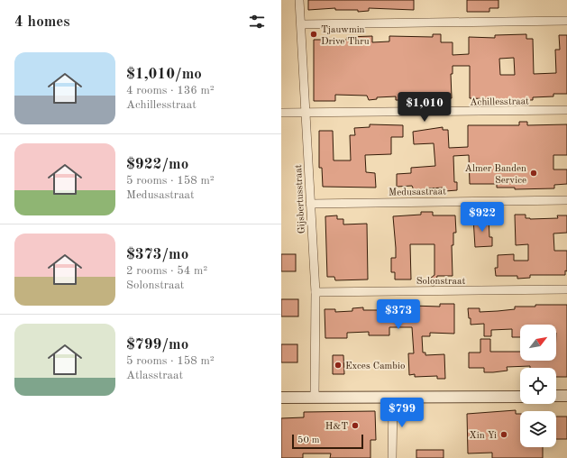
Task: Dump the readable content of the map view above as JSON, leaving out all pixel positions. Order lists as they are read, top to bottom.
{
  "streets": {
    "street": [
      "Achillesstraat",
      "Medusastraat",
      "Gijsbertusstraat",
      "Solonstraat"
    ]
  },
  "crossings": [
    ["Achillesstraat", "Gijsbertusstraat"],
    ["Medusastraat", "Gijsbertusstraat"],
    ["Gijsbertusstraat", "Solonstraat"]
  ],
  "places": [
    "Tjauwmin Drive Thru",
    "Almer Banden Service",
    "Exces Cambio",
    "H&T",
    "Xin Yi"
  ],
  "scale_bar": "50 m",
  "north": "top right",
  "page": {
    "heading": "4 homes",
    "list": [
      {
        "name": "$1,010/mo",
        "note": "4 rooms · 136 m² · Achillesstraat"
      },
      {
        "name": "$922/mo",
        "note": "5 rooms · 158 m² · Medusastraat"
      },
      {
        "name": "$373/mo",
        "note": "2 rooms · 54 m² · Solonstraat"
      },
      {
        "name": "$799/mo",
        "note": "5 rooms · 158 m² · Atlasstraat"
      }
    ],
    "price": [
      "$1,010",
      "$922",
      "$373",
      "$799"
    ],
    "scale": "50 m"
  }
}
